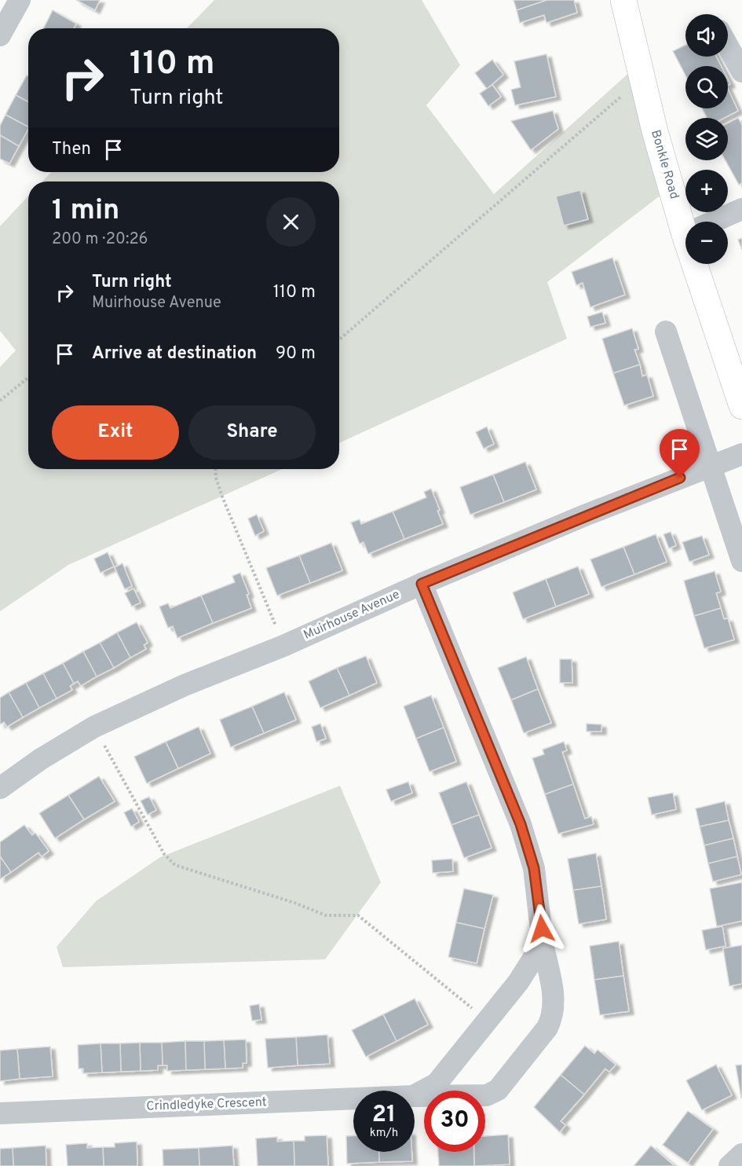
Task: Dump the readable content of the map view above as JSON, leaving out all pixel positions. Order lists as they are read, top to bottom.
{
  "streets": {
    "street": ["Bonkle Road", "Muirhouse Avenue", "Crindledyke Crescent"]
  },
  "crossings": [
    ["Muirhouse Avenue", "Crindledyke Crescent"]
  ],
  "page": {
    "map_buttons": ["+", "−"],
    "turn": ["110 m", "Turn right"],
    "then": "Then",
    "heading": ["1 min", "200 m · 20:26"],
    "list": [
      {
        "name": "Turn right",
        "note": "Muirhouse Avenue",
        "value": "110 m"
      },
      {
        "name": "Arrive at destination",
        "value": "90 m"
      }
    ],
    "buttons": ["Exit", "Share"],
    "speed": "21 km/h",
    "limit": "30"
  }
}
